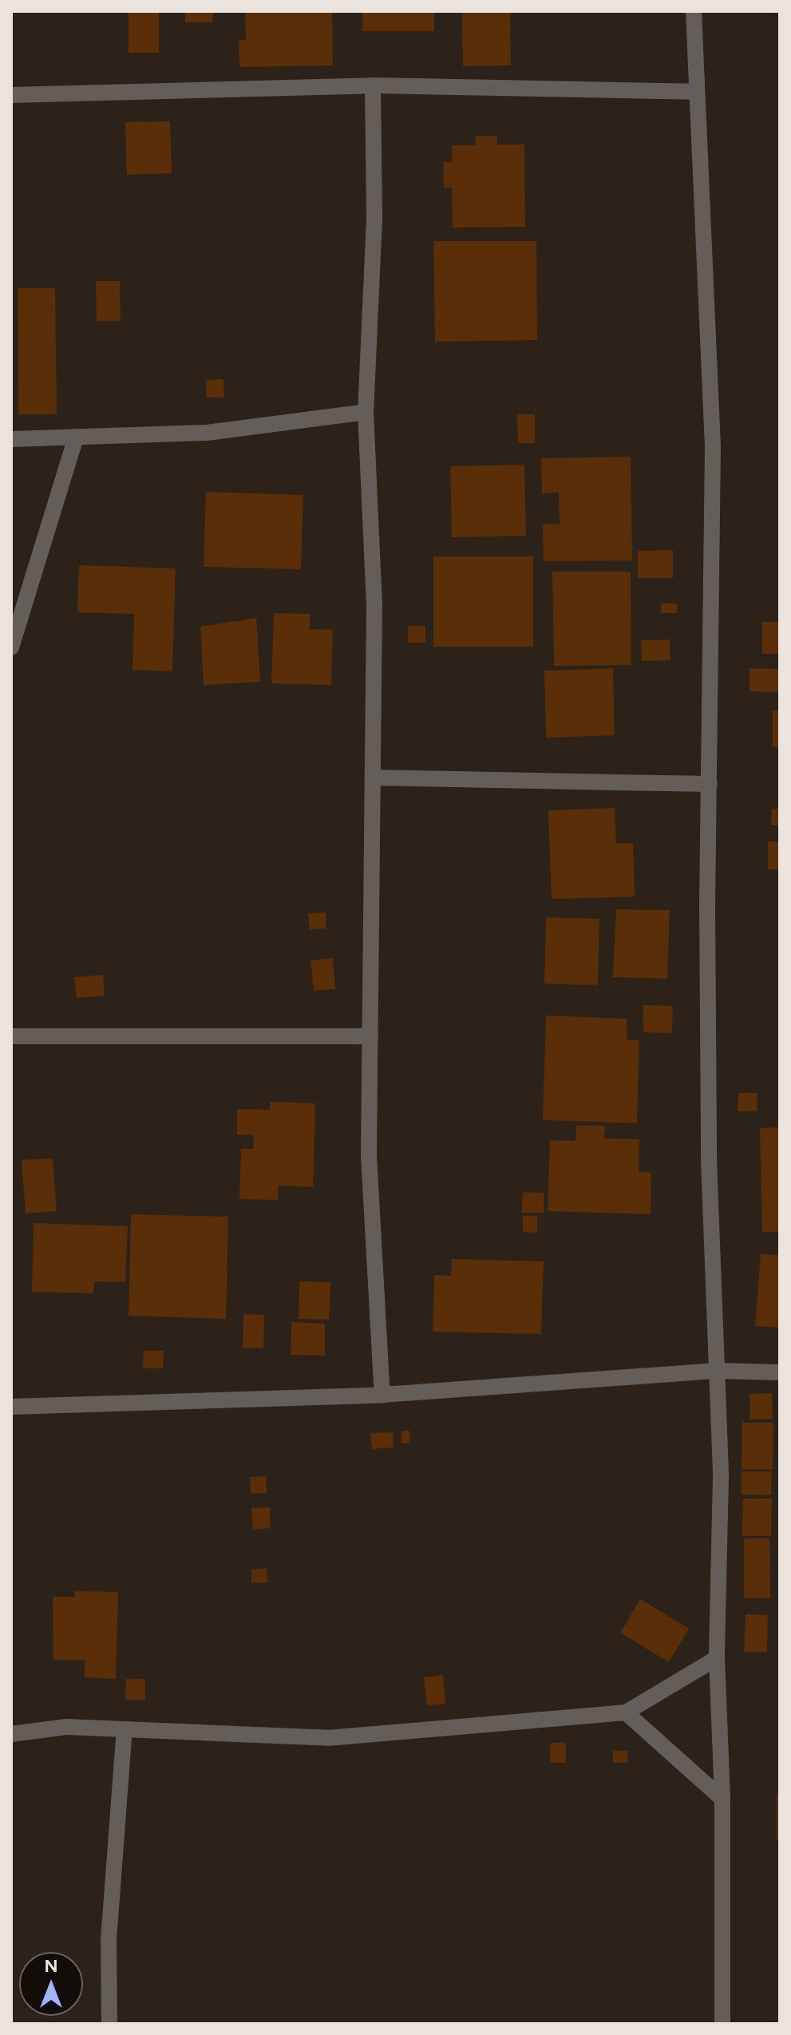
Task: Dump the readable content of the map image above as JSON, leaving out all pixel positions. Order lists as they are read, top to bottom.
{
  "north": "top"
}
